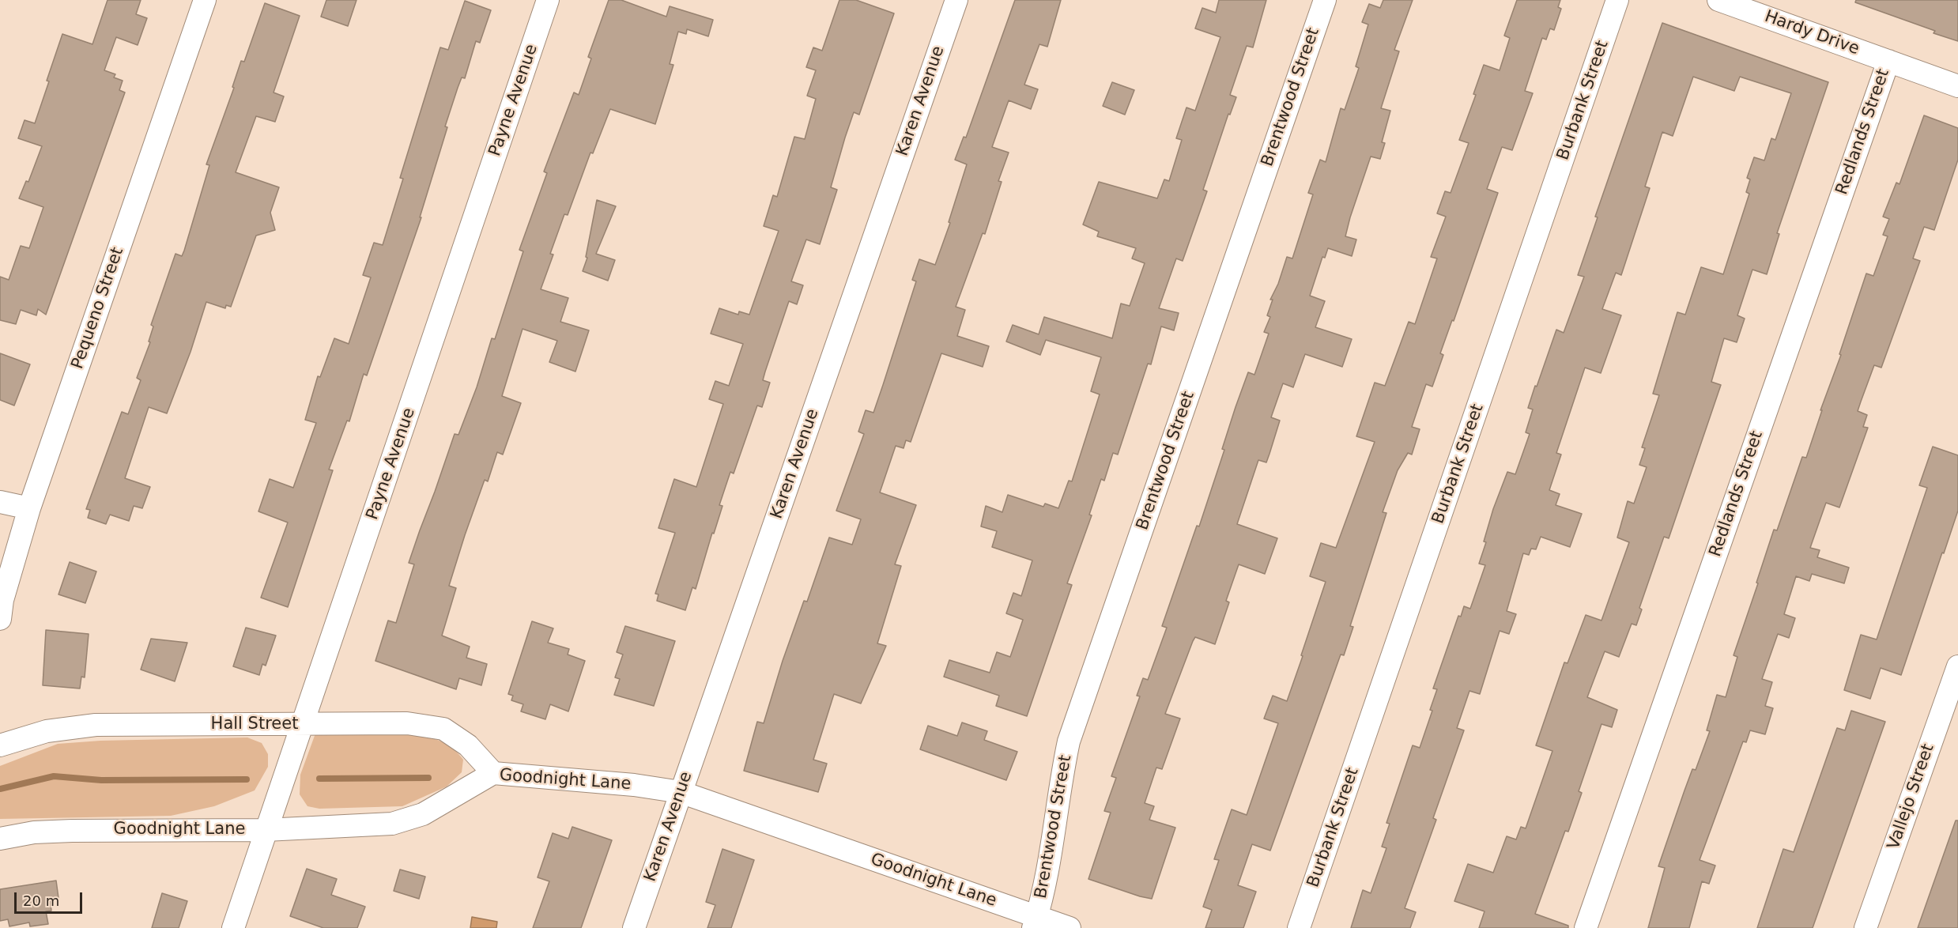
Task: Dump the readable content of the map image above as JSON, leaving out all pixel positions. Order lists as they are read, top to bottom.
{
  "streets": {
    "street": [
      "Hardy Drive",
      "Brentwood Street",
      "Payne Avenue",
      "Burbank Street",
      "Karen Avenue",
      "Redlands Street",
      "Pequeno Street",
      "Hall Street",
      "Goodnight Lane",
      "Vallejo Street"
    ]
  },
  "crossings": [
    ["Hardy Drive", "Redlands Street"],
    ["Brentwood Street", "Goodnight Lane"],
    ["Payne Avenue", "Hall Street"],
    ["Payne Avenue", "Goodnight Lane"],
    ["Karen Avenue", "Goodnight Lane"],
    ["Hall Street", "Goodnight Lane"]
  ],
  "scale_bar": "20 m"
}
